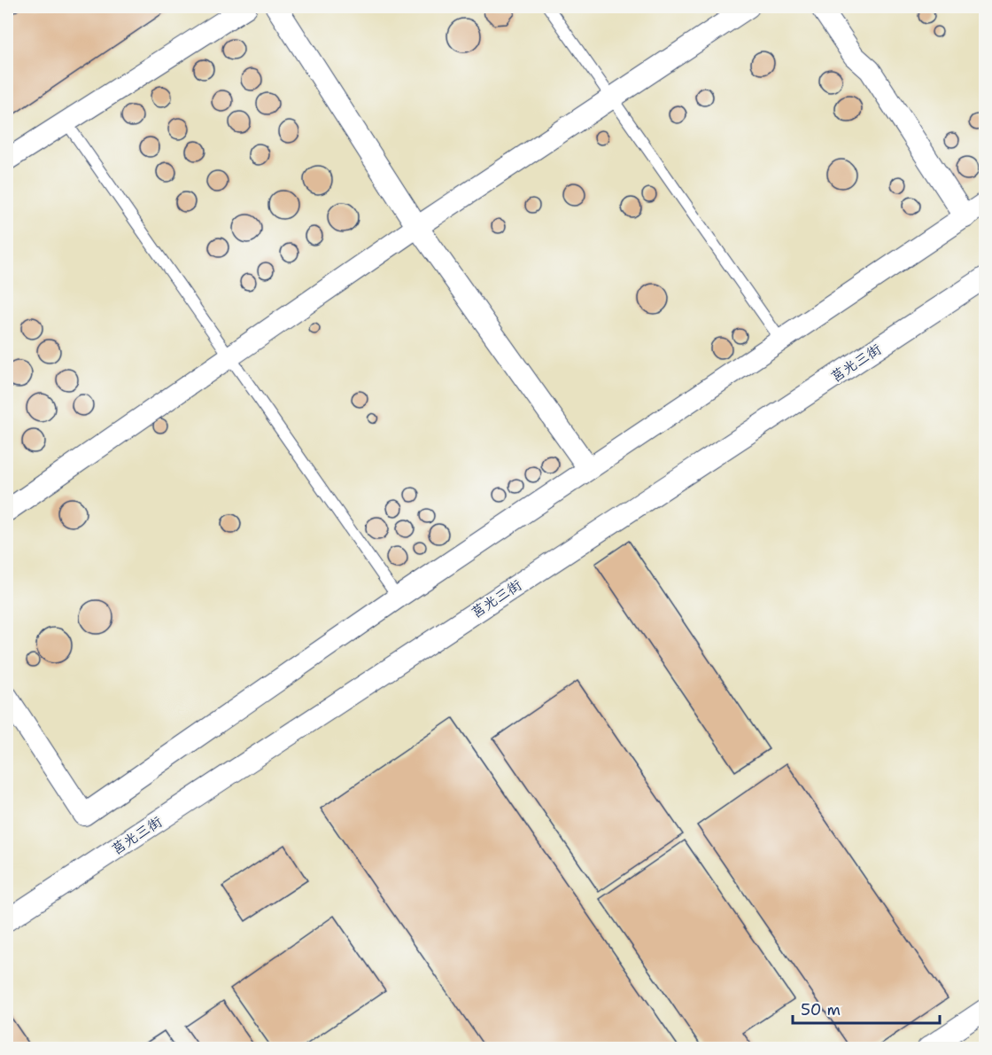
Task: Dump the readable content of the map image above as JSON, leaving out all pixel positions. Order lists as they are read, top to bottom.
{
  "streets": {
    "street": ["莒光三街"]
  },
  "scale_bar": "50 m"
}
